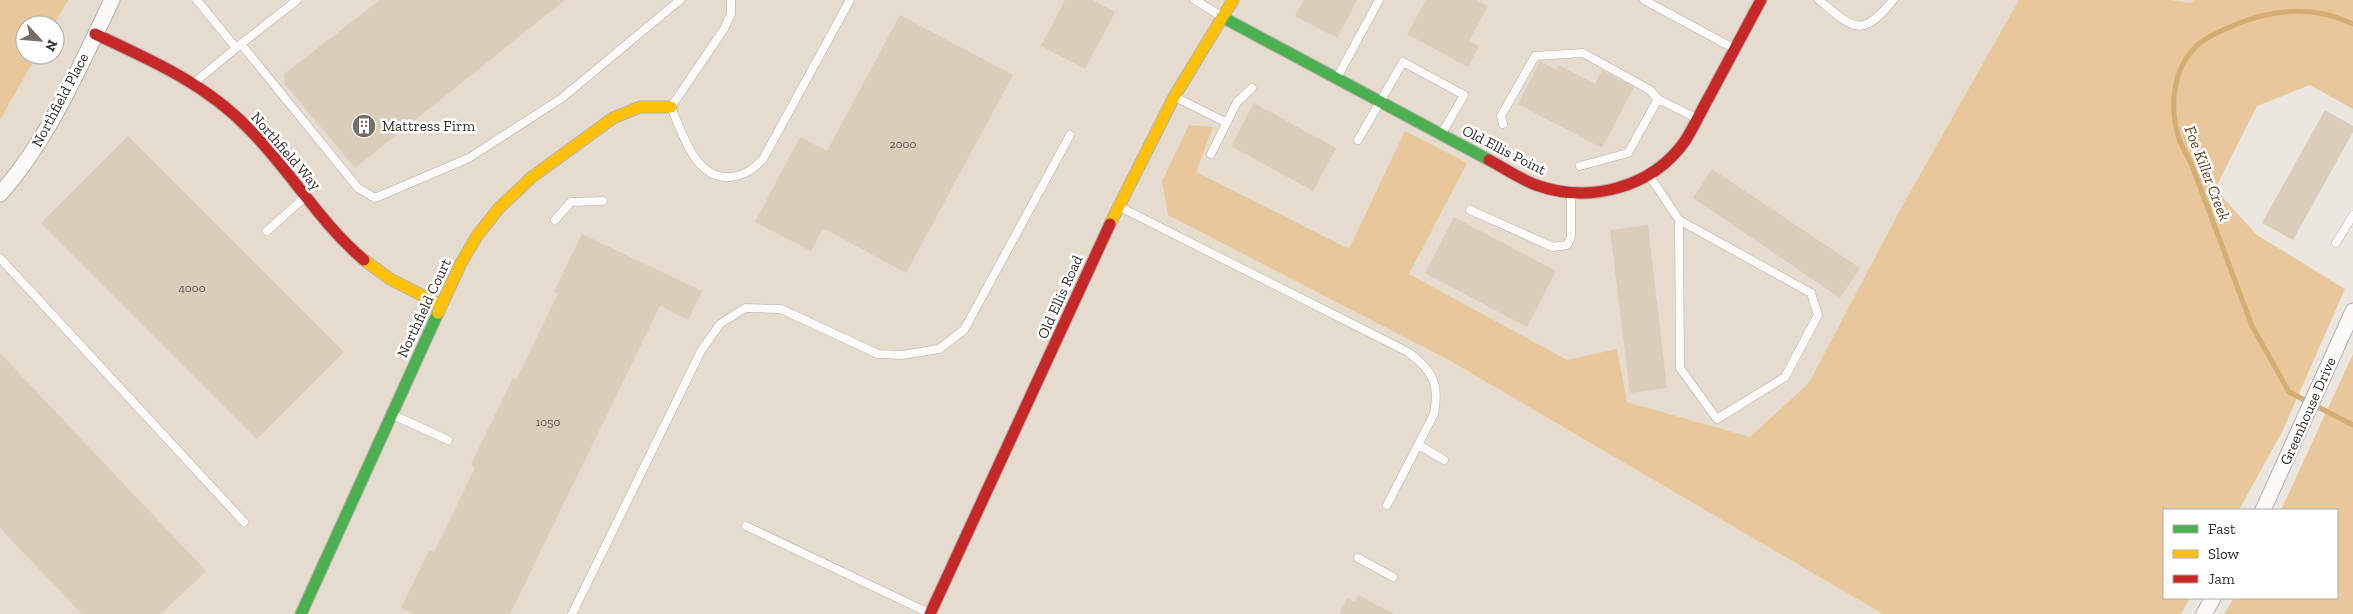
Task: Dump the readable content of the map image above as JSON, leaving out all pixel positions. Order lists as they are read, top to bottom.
{
  "streets": {
    "street": [
      "Northfield Place",
      "Old Ellis Point",
      "Northfield Way",
      "Old Ellis Road",
      "Northfield Court",
      "Greenhouse Drive"
    ]
  },
  "crossings": [
    ["Northfield Place", "Northfield Way"],
    ["Old Ellis Point", "Old Ellis Road"],
    ["Northfield Way", "Northfield Court"]
  ],
  "water": ["Foe Killer Creek"],
  "places": {
    "building": ["Mattress Firm"]
  },
  "house_numbers": ["2000", "4000", "1050"],
  "legend": ["Fast", "Slow", "Jam"],
  "north": "bottom right"
}
